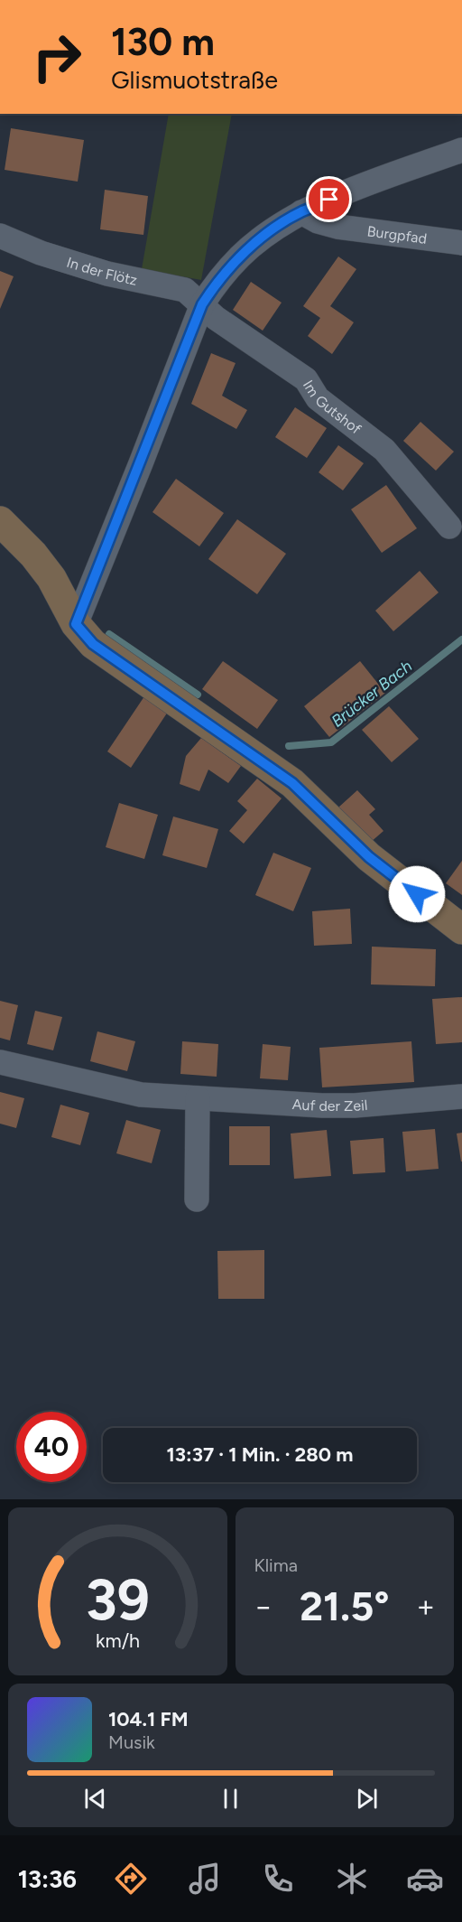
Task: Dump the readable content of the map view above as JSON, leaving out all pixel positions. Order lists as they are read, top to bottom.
{
  "streets": {
    "street": [
      "Burgpfad",
      "In der Flötz",
      "Im Gutshof",
      "Auf der Zeil"
    ]
  },
  "crossings": [
    ["In der Flötz", "Im Gutshof"]
  ],
  "water": ["Brücker Bach"],
  "page": {
    "turn": ["130 m", "Glismuotstraße"],
    "limit": "40",
    "trip": "13:37 · 1 Min. · 280 m",
    "tile": "Klima",
    "heat": ["−", "21.5°", "+"],
    "song": ["104.1 FM", "Musik"],
    "tabs": "13:36",
    "gauge": ["39", "km/h"]
  }
}
